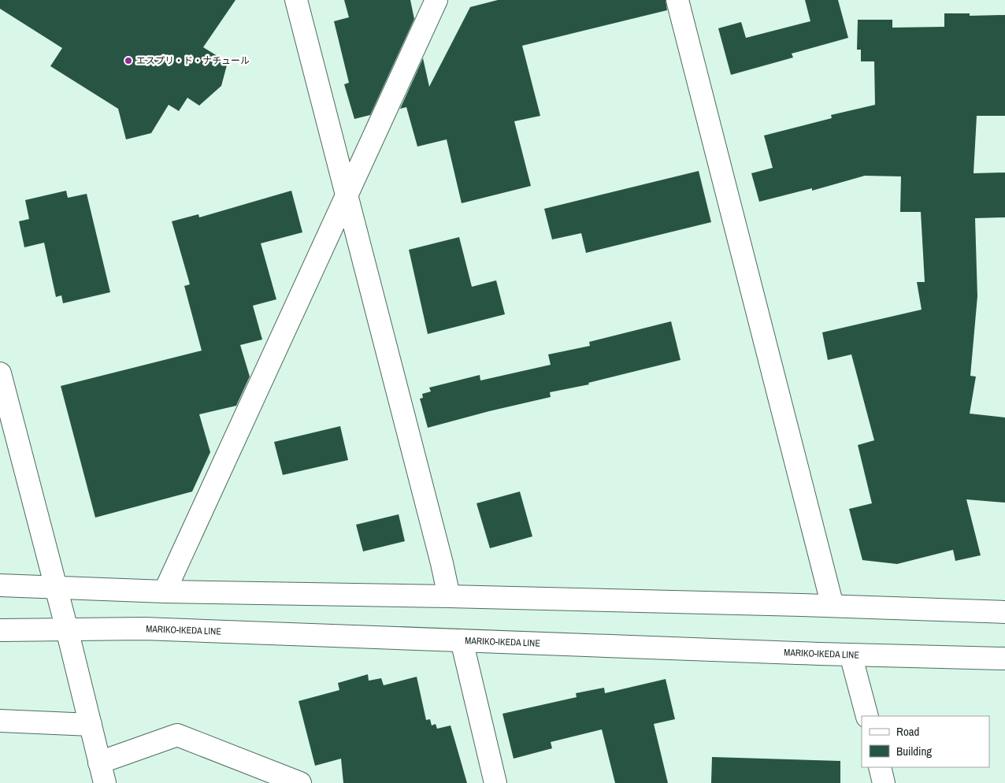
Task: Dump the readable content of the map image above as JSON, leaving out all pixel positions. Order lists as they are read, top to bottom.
{
  "streets": {
    "street": ["MARIKO-IKEDA LINE"]
  },
  "places": ["エスプリ・ド・ナチュール"],
  "legend": ["Road", "Building"]
}
